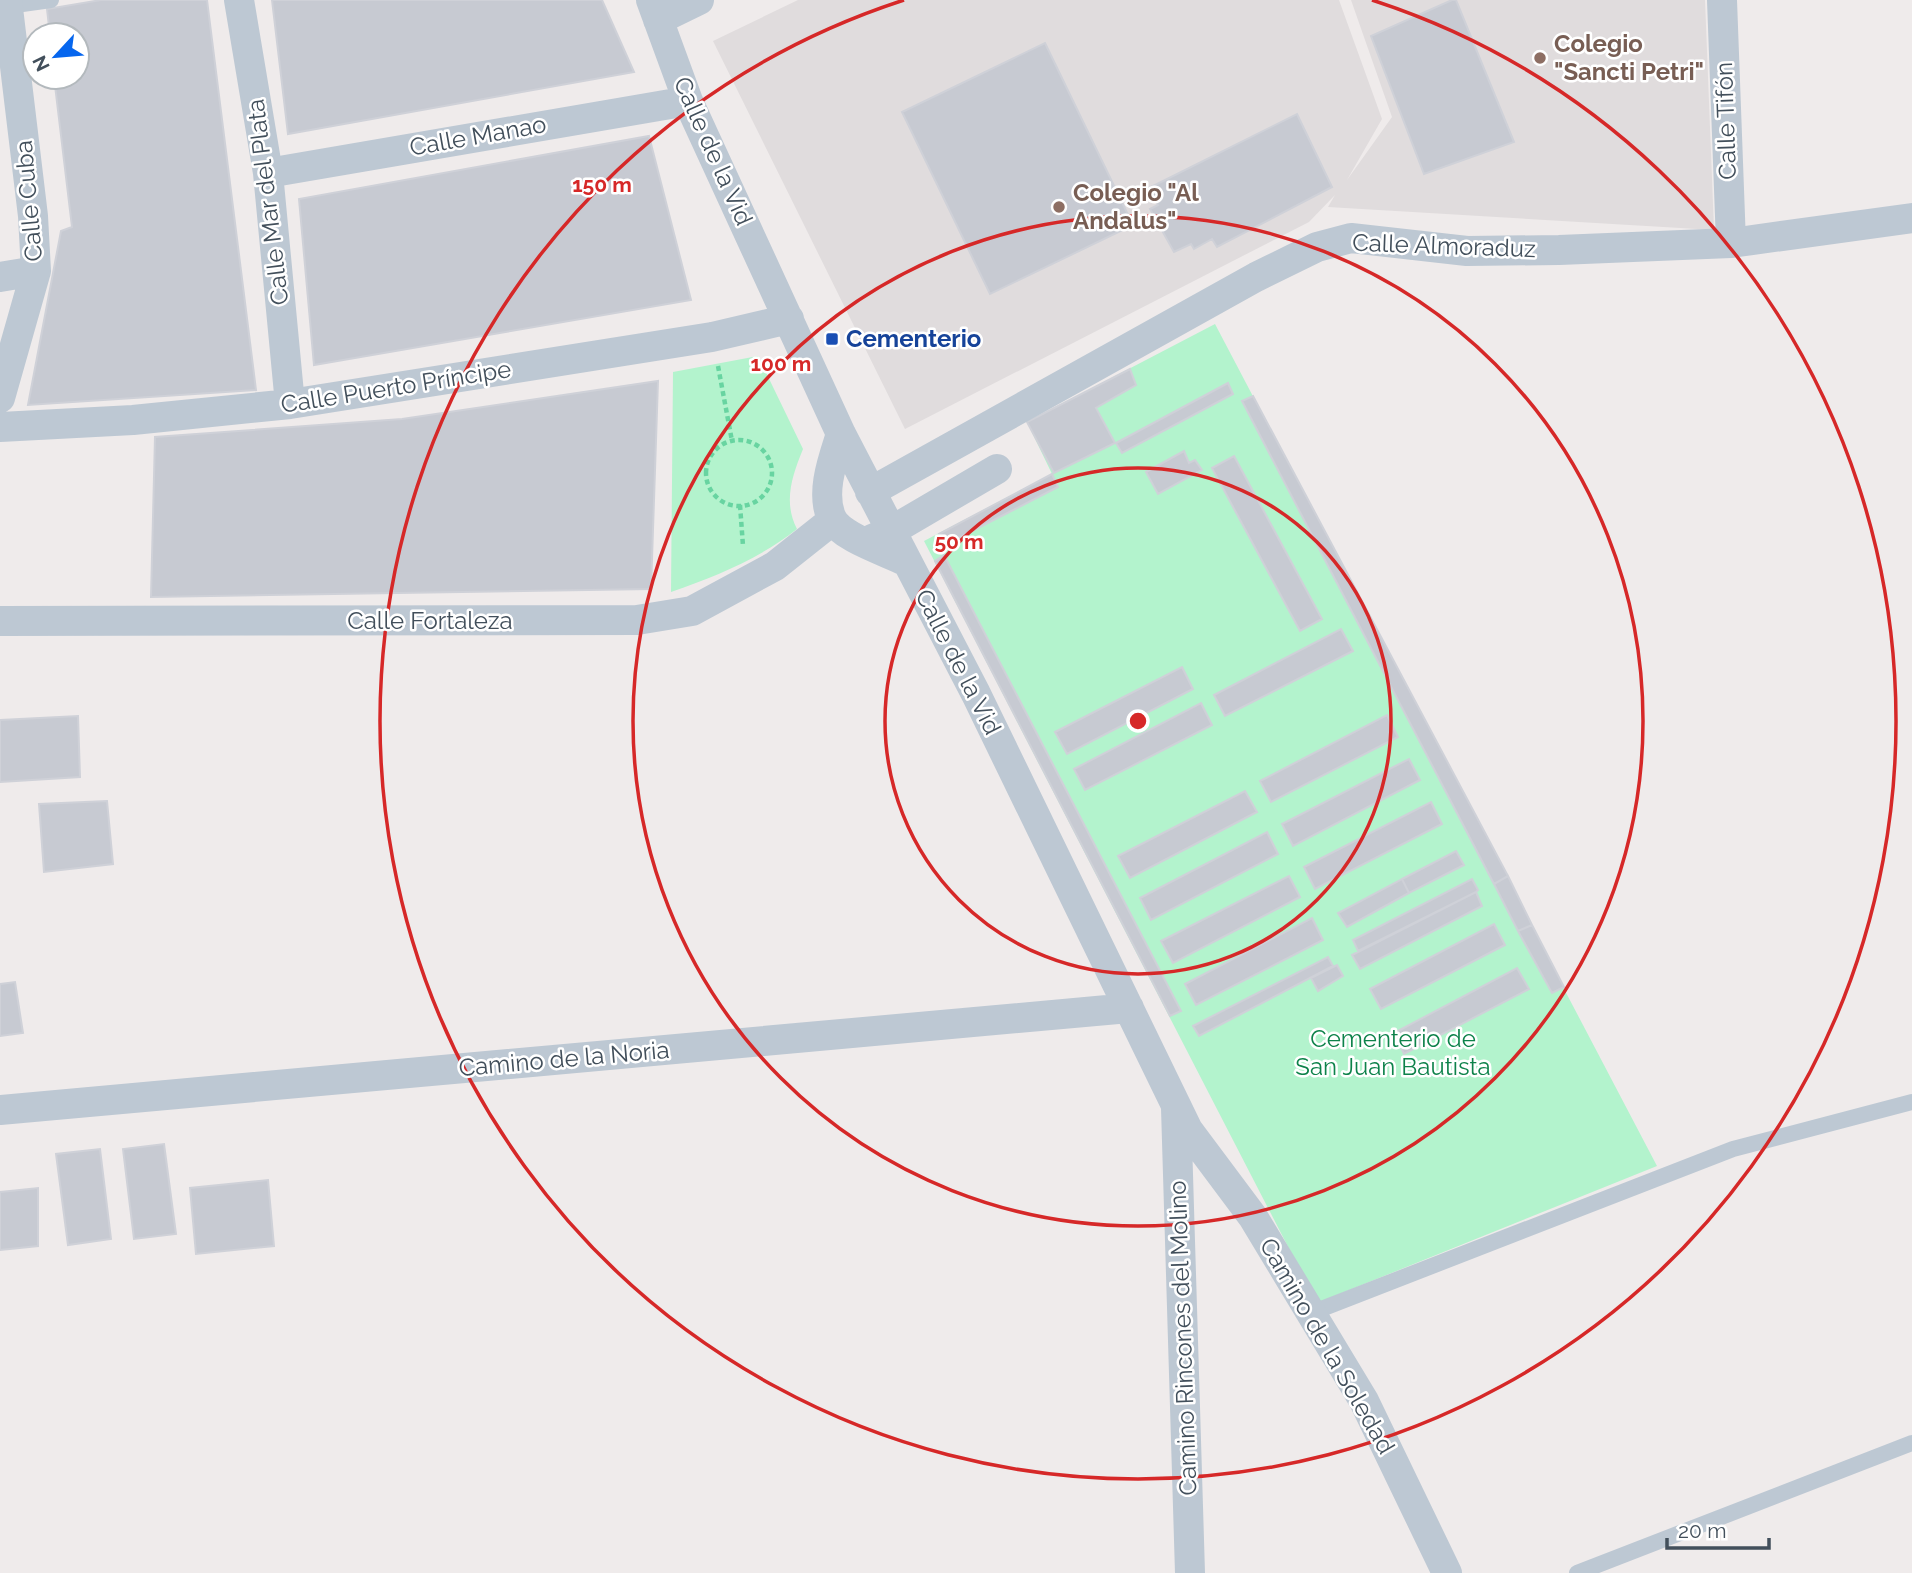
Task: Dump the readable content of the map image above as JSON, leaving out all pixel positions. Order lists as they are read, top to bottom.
{
  "streets": {
    "street": [
      "Calle Tifón",
      "Calle Manao",
      "Calle de la Vid",
      "Calle Cuba",
      "Calle Mar del Plata",
      "Calle Almoraduz",
      "Calle Puerto Príncipe",
      "Calle Fortaleza",
      "Camino de la Noria",
      "Camino Rincones del Molino",
      "Camino de la Soledad"
    ]
  },
  "crossings": [
    ["Calle Tifón", "Calle Almoraduz"],
    ["Calle Manao", "Calle de la Vid"],
    ["Calle Manao", "Calle Mar del Plata"],
    ["Calle de la Vid", "Calle Almoraduz"],
    ["Calle de la Vid", "Calle Puerto Príncipe"],
    ["Calle de la Vid", "Camino de la Noria"],
    ["Calle de la Vid", "Camino Rincones del Molino"],
    ["Calle de la Vid", "Camino de la Soledad"],
    ["Calle Mar del Plata", "Calle Puerto Príncipe"],
    ["Camino Rincones del Molino", "Camino de la Soledad"]
  ],
  "parks": ["Cementerio de San Juan Bautista"],
  "places": {
    "other": ["Colegio \"Sancti Petri\"", "Colegio \"Al Andalus\""],
    "transit": ["Cementerio"]
  },
  "scale_bar": "20 m",
  "north": "bottom left",
  "rings": ["150 m", "100 m", "50 m"]
}
